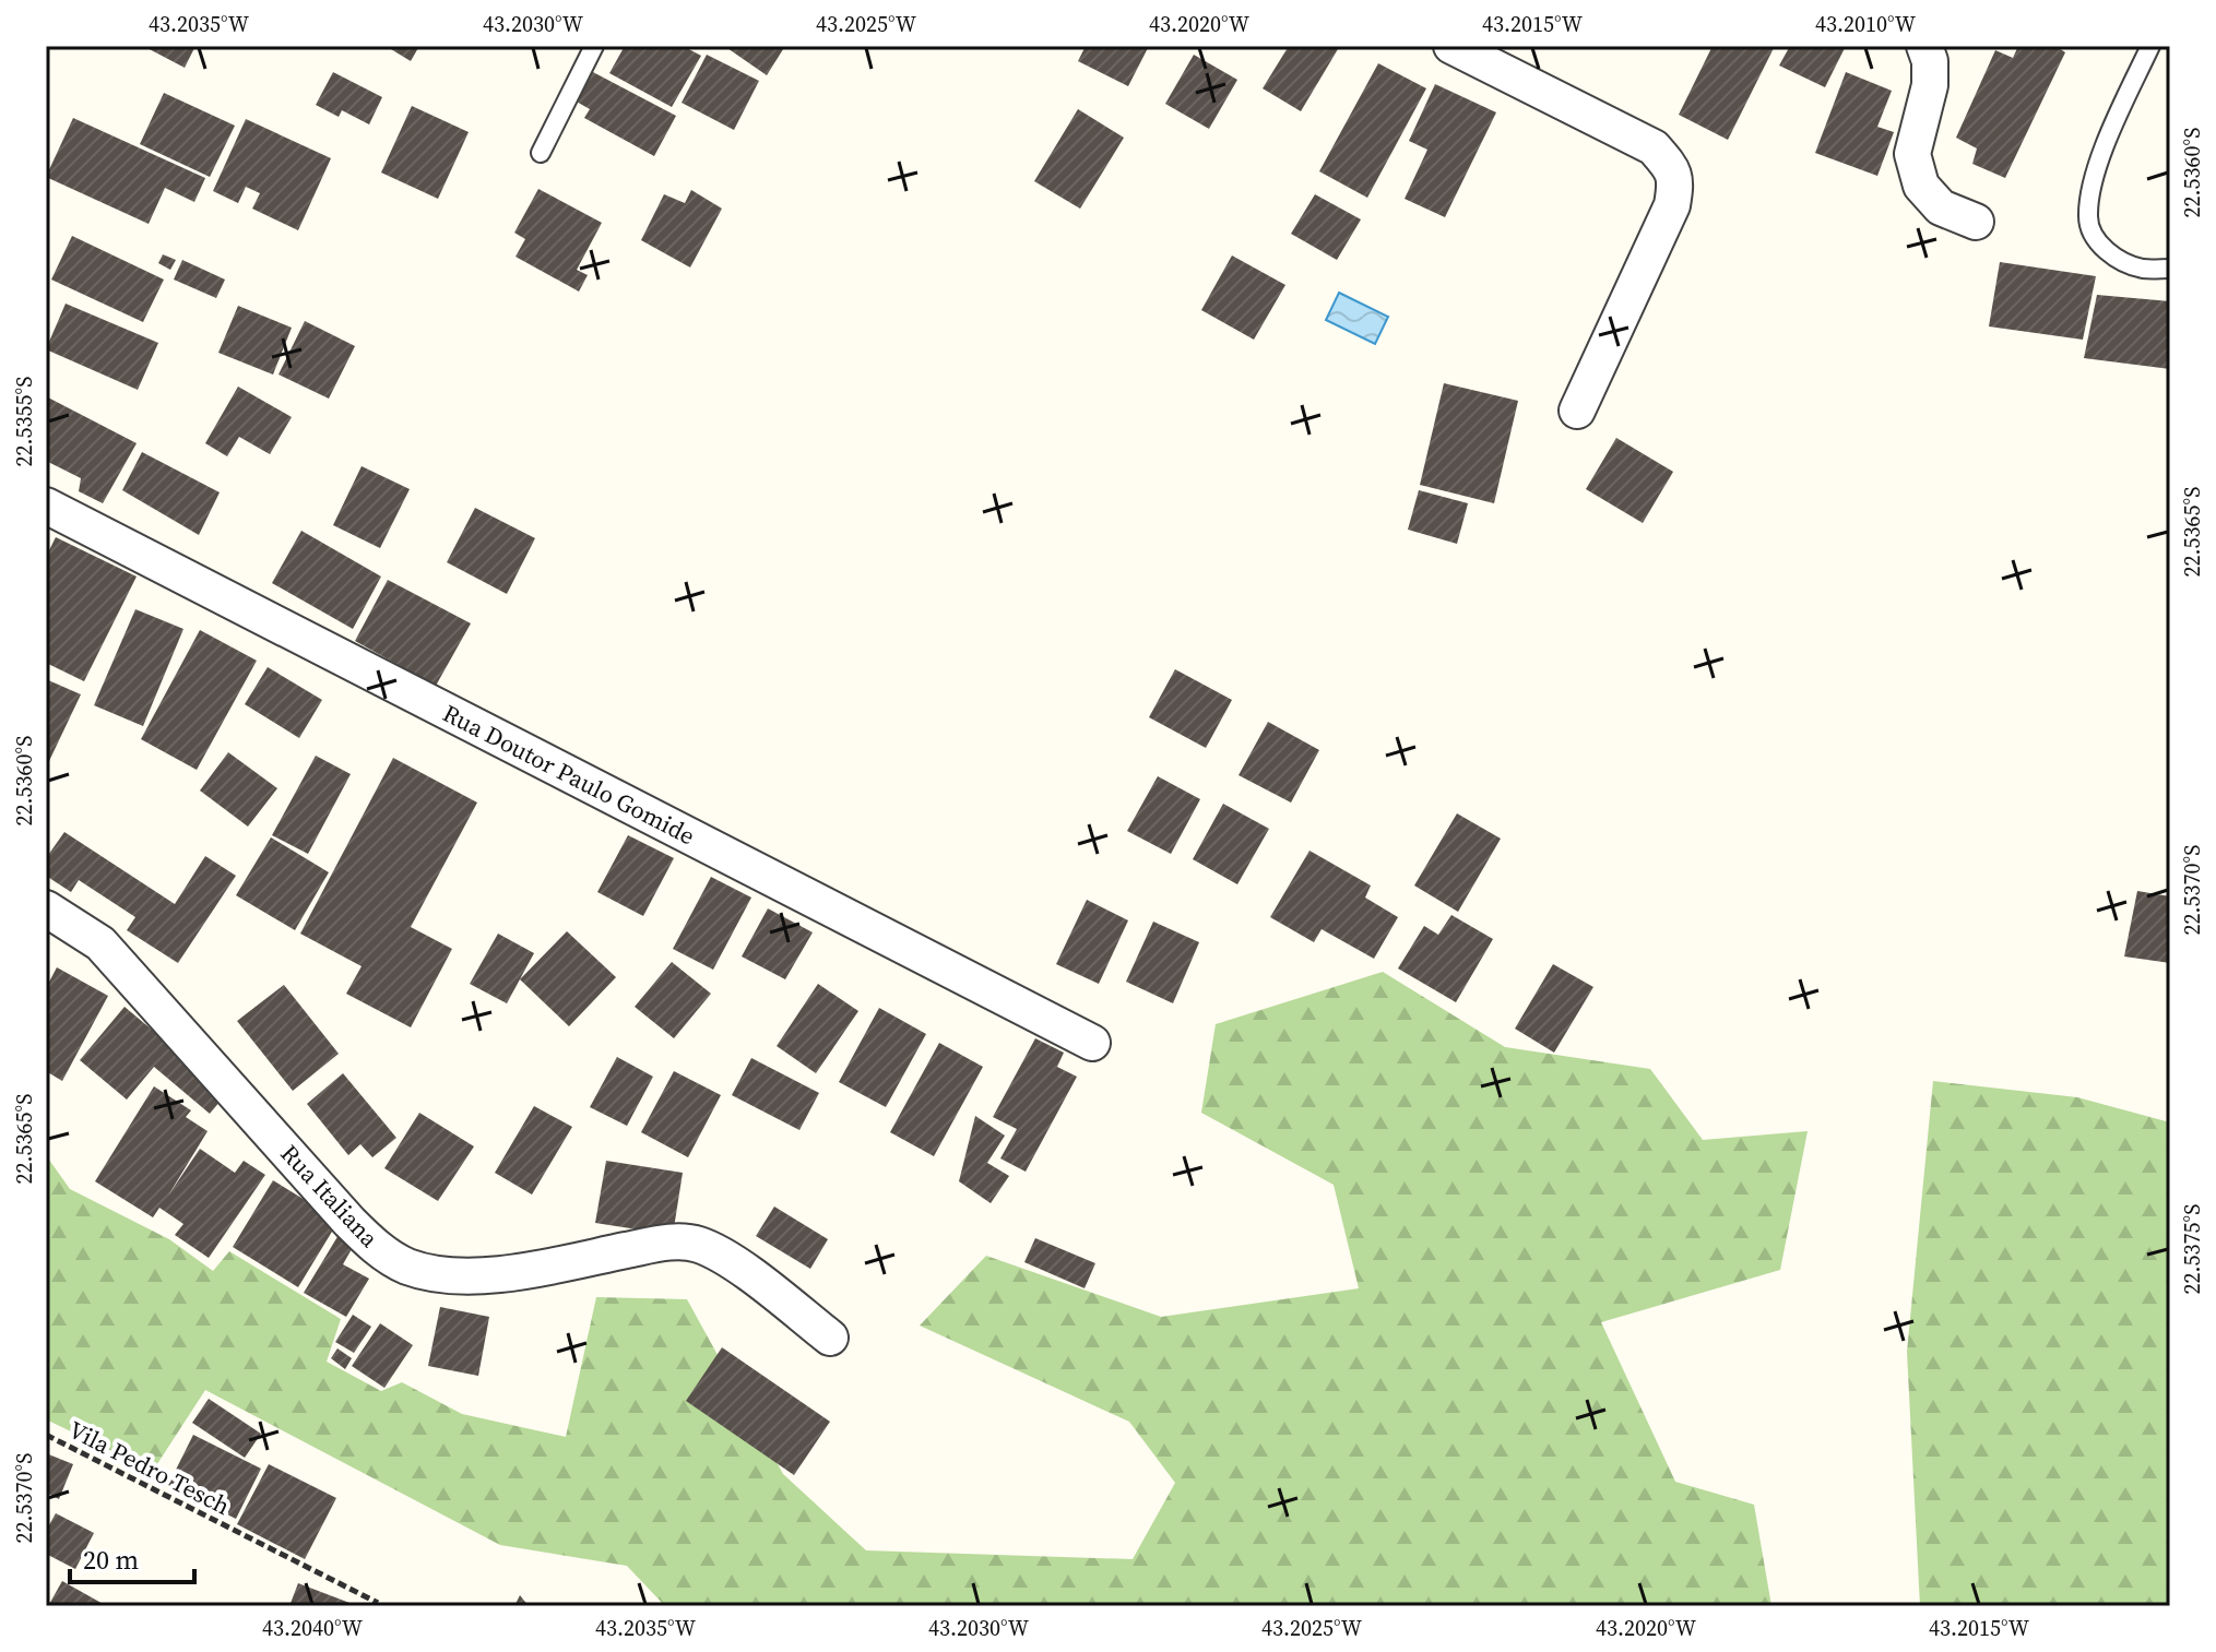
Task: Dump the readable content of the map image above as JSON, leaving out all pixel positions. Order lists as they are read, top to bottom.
{
  "streets": {
    "street": ["Rua Doutor Paulo Gomide", "Rua Italiana"],
    "path": ["Vila Pedro Tesch"]
  },
  "scale_bar": "20 m",
  "coordinates": [
    "43.2035°W",
    "43.2030°W",
    "43.2025°W",
    "43.2020°W",
    "43.2015°W",
    "43.2010°W",
    "22.5360°S",
    "22.5355°S",
    "22.5365°S",
    "22.5370°S",
    "22.5375°S",
    "43.2040°W"
  ]
}
